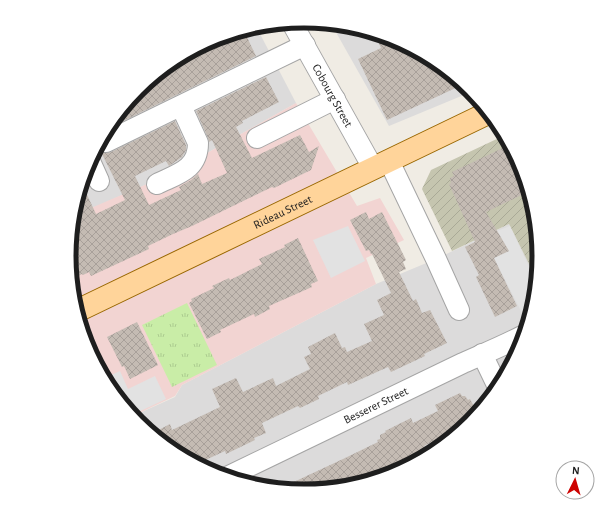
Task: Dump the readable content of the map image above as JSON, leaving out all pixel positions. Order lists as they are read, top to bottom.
{
  "streets": {
    "main road": ["Rideau Street"],
    "street": ["Cobourg Street", "Besserer Street"]
  },
  "crossings": [
    ["Cobourg Street", "Rideau Street"]
  ],
  "north": "top"
}
